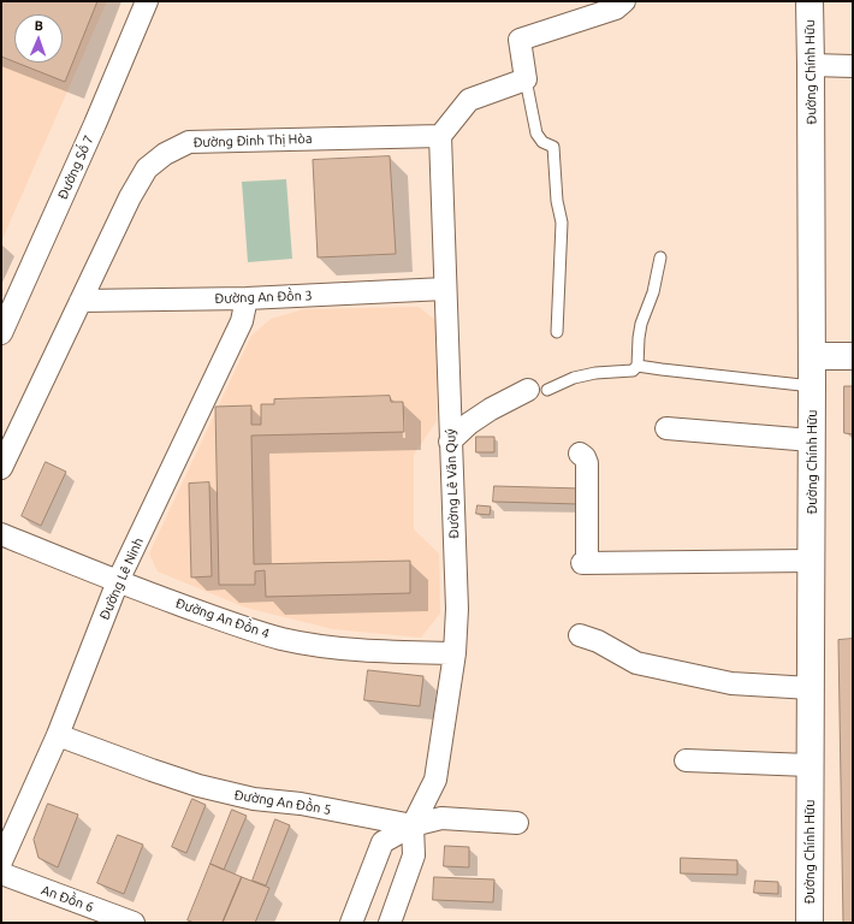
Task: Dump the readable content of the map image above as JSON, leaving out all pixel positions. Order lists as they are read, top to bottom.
{
  "streets": {
    "street": [
      "Đường Chính Hữu",
      "Đường Đinh Thị Hòa",
      "Đường Số 7",
      "Đường An Đồn 3",
      "Đường Lê Văn Quý",
      "Đường Lê Ninh",
      "Đường An Đồn 4",
      "Đường An Đồn 5",
      "An Đồn 6"
    ]
  },
  "crossings": [
    ["Đường Đinh Thị Hòa", "Đường An Đồn 3"],
    ["Đường Đinh Thị Hòa", "Đường Lê Văn Quý"],
    ["Đường An Đồn 3", "Đường Lê Văn Quý"],
    ["Đường An Đồn 3", "Đường Lê Ninh"],
    ["Đường Lê Văn Quý", "Đường An Đồn 4"],
    ["Đường Lê Văn Quý", "Đường An Đồn 5"],
    ["Đường Lê Ninh", "Đường An Đồn 4"],
    ["Đường Lê Ninh", "Đường An Đồn 5"]
  ],
  "north": "top"
}
